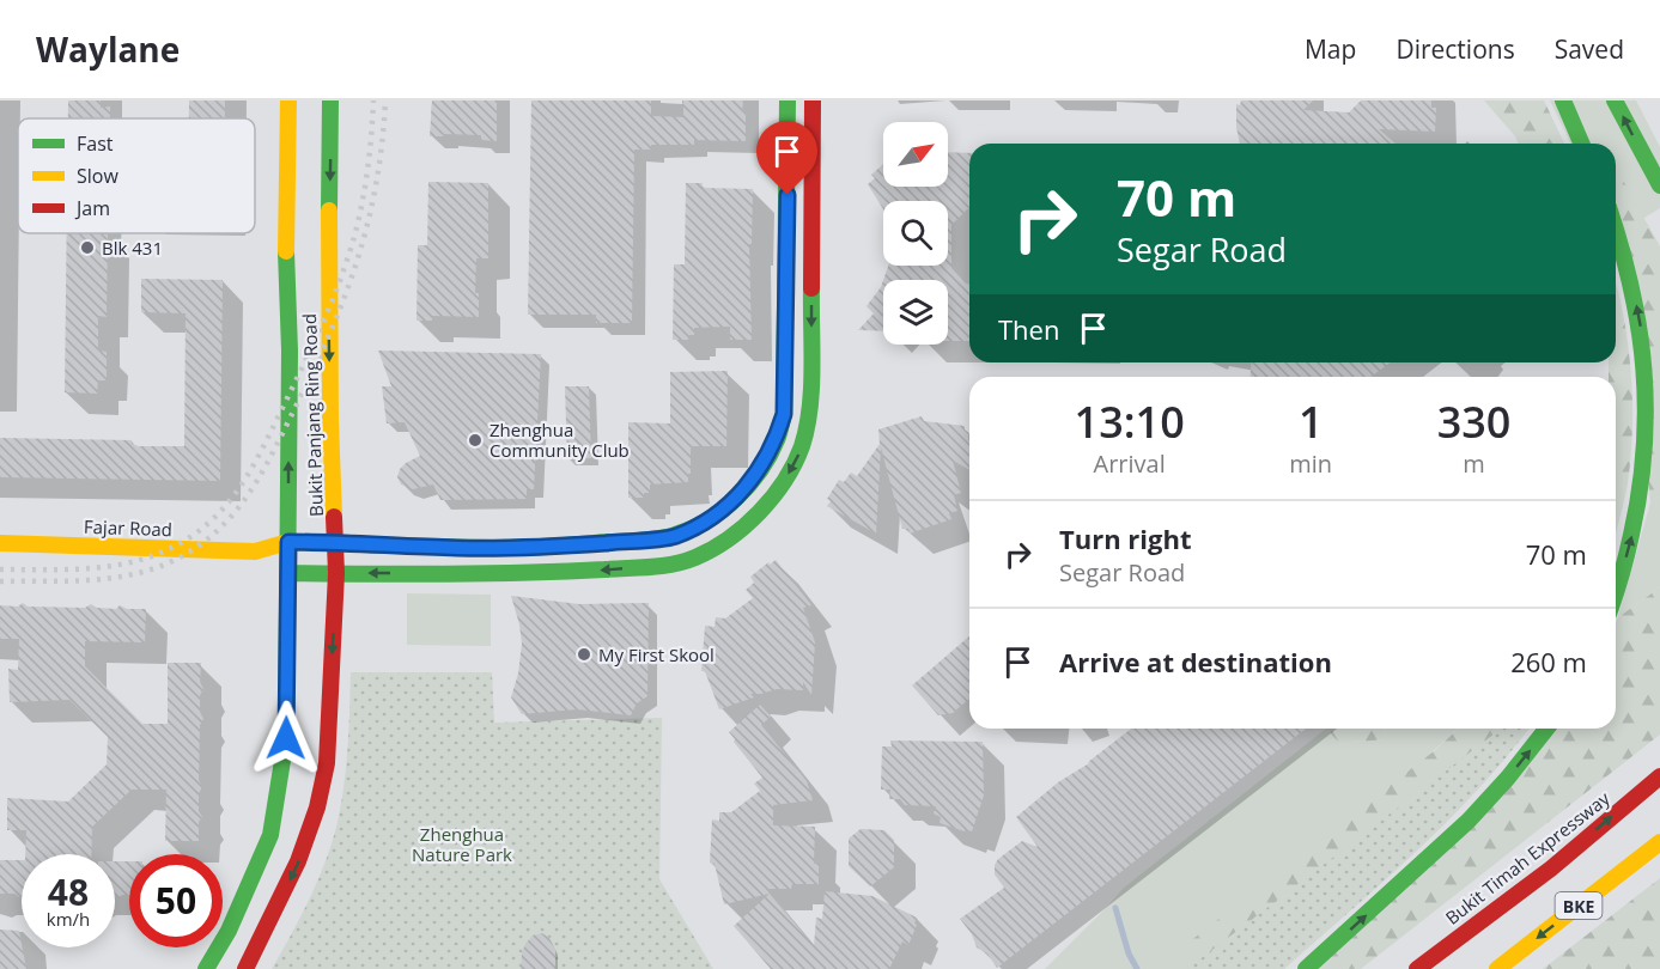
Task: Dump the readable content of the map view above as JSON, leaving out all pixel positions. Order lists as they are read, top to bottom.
{
  "streets": {
    "main road": [
      "Bukit Panjang Ring Road",
      "Fajar Road",
      "Bukit Timah Expressway",
      "BKE"
    ]
  },
  "crossings": [
    ["Bukit Panjang Ring Road", "Fajar Road"]
  ],
  "parks": ["Zhenghua Nature Park"],
  "places": ["Blk 431", "Zhenghua Community Club", "My First Skool"],
  "legend": ["Fast", "Slow", "Jam"],
  "north": "top right",
  "page": {
    "header": "Waylane",
    "nav": ["Map", "Directions", "Saved"],
    "turn": ["70 m", "Segar Road"],
    "then": "Then",
    "eta": [
      "13:10",
      "Arrival",
      "1",
      "min",
      "330",
      "m"
    ],
    "list": [
      {
        "name": "Turn right",
        "note": "Segar Road",
        "value": "70 m"
      },
      {
        "name": "Arrive at destination",
        "value": "260 m"
      }
    ],
    "speed": "48 km/h",
    "limit": "50"
  }
}
